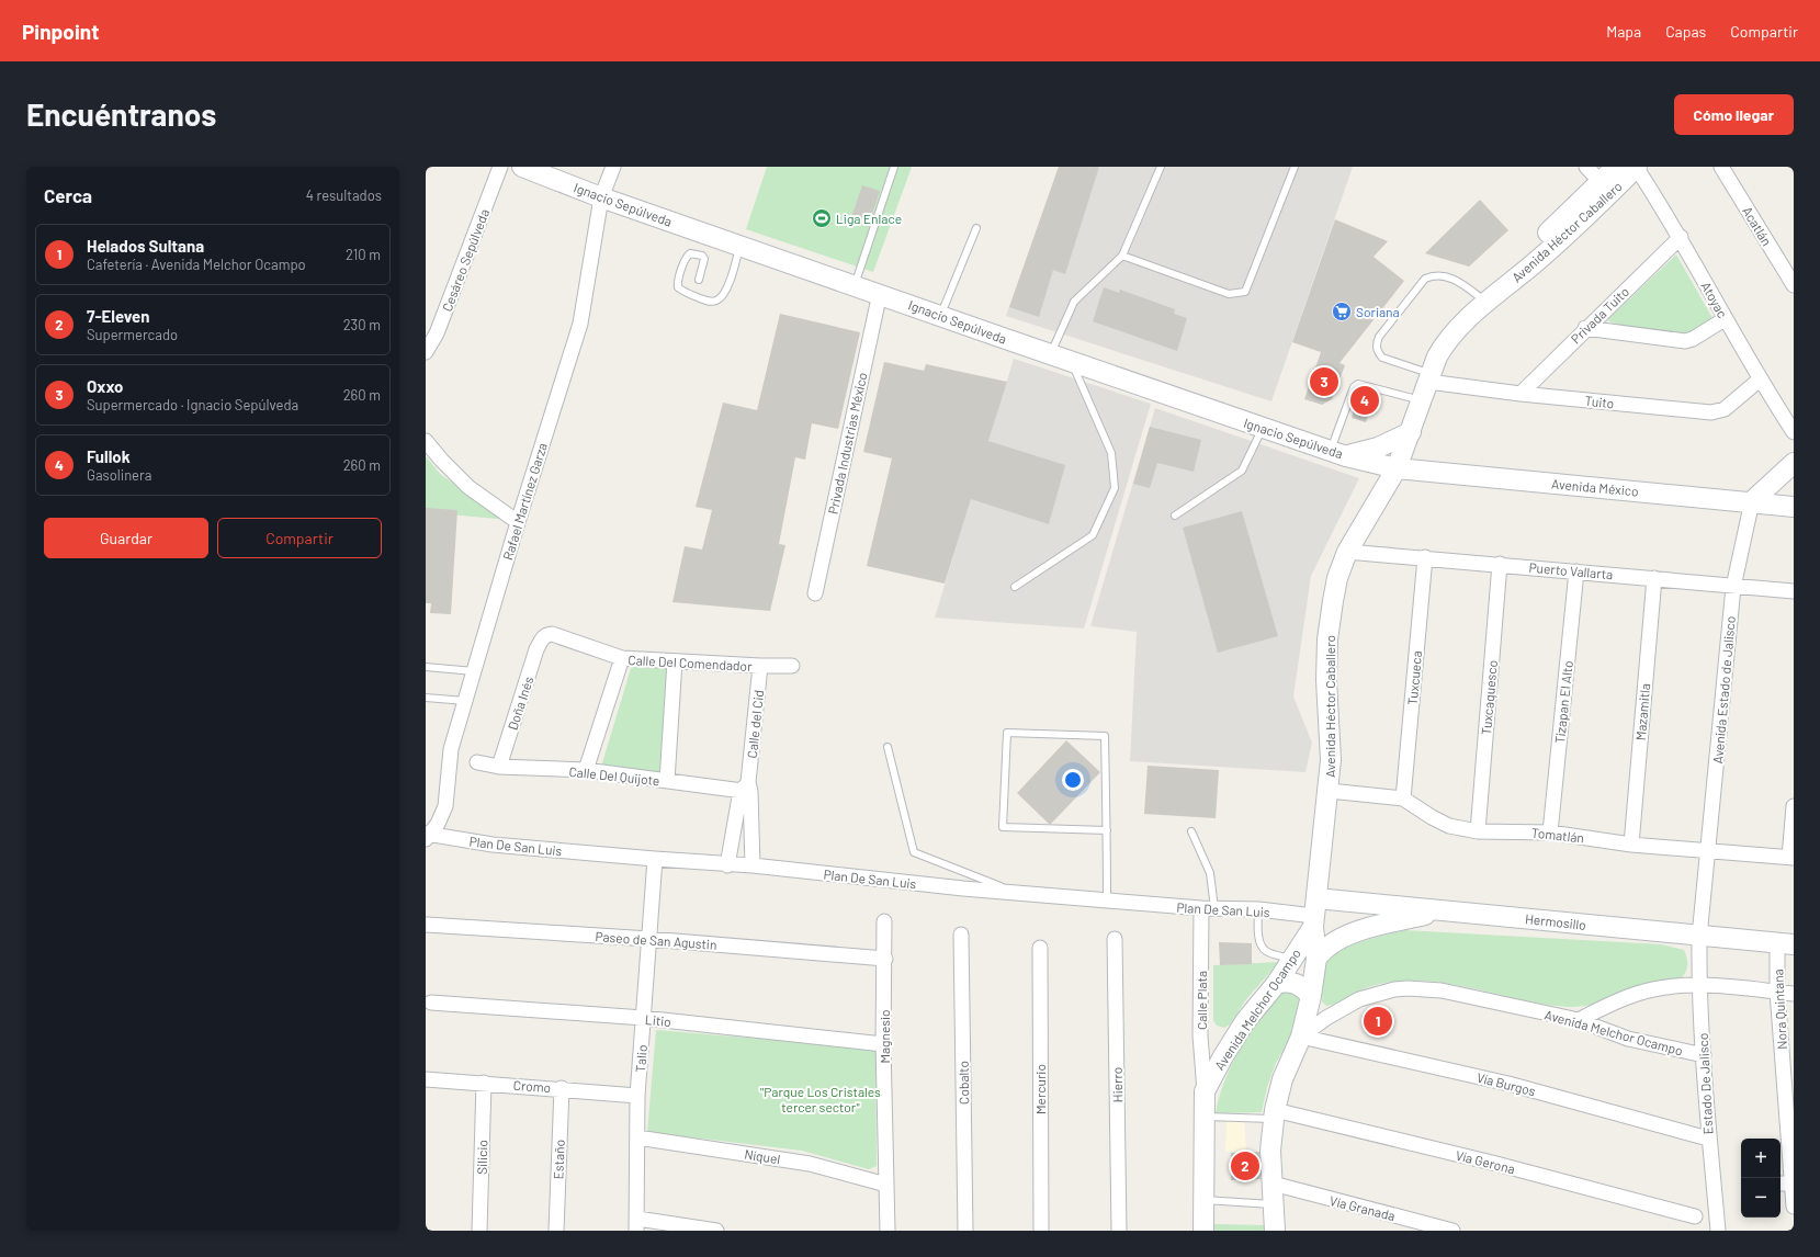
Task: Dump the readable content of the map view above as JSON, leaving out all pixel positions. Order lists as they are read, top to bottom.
{
  "streets": {
    "main road": [
      "Ignacio Sepúlveda",
      "Avenida Héctor Caballero",
      "Avenida México",
      "Hermosillo",
      "Avenida Melchor Ocampo"
    ],
    "street": [
      "Acatlán",
      "Cesáreo Sepúlveda",
      "Atoyac",
      "Privada Tuito",
      "Tuito",
      "Privada Industrias México",
      "Rafael Martínez Garza",
      "Puerto Vallarta",
      "Calle Del Comendador",
      "Tuxcueca",
      "Avenida Estado de Jalisco",
      "Tuxcaquesco",
      "Tizapan El Alto",
      "Doña Inés",
      "Mazamitla",
      "Calle del Cid",
      "Calle Del Quijote",
      "Tomatlán",
      "Plan De San Luis",
      "Paseo de San Agustin",
      "Calle Plata",
      "Nora Quintana",
      "Litio",
      "Magnesio",
      "Talio",
      "Cobalto",
      "Vía Burgos",
      "Estado De Jalisco",
      "Hierro",
      "Cromo",
      "Mercurio",
      "Níquel",
      "Silicio",
      "Estaño",
      "Vía Gerona",
      "Vía Granada"
    ]
  },
  "crossings": [
    ["Ignacio Sepúlveda", "Avenida Héctor Caballero"],
    ["Ignacio Sepúlveda", "Privada Industrias México"],
    ["Ignacio Sepúlveda", "Avenida México"],
    ["Ignacio Sepúlveda", "Rafael Martínez Garza"],
    ["Avenida Héctor Caballero", "Atoyac"],
    ["Avenida Héctor Caballero", "Tuito"],
    ["Avenida Héctor Caballero", "Avenida México"],
    ["Avenida Héctor Caballero", "Puerto Vallarta"],
    ["Avenida Héctor Caballero", "Tomatlán"],
    ["Avenida Héctor Caballero", "Plan De San Luis"],
    ["Avenida Héctor Caballero", "Hermosillo"],
    ["Avenida Héctor Caballero", "Avenida Melchor Ocampo"],
    ["Atoyac", "Privada Tuito"],
    ["Atoyac", "Tuito"],
    ["Privada Tuito", "Tuito"],
    ["Avenida México", "Avenida Estado de Jalisco"],
    ["Rafael Martínez Garza", "Plan De San Luis"],
    ["Puerto Vallarta", "Tuxcueca"],
    ["Puerto Vallarta", "Avenida Estado de Jalisco"],
    ["Puerto Vallarta", "Tuxcaquesco"],
    ["Puerto Vallarta", "Tizapan El Alto"],
    ["Puerto Vallarta", "Mazamitla"],
    ["Calle Del Comendador", "Doña Inés"],
    ["Calle Del Comendador", "Calle del Cid"],
    ["Tuxcueca", "Tomatlán"],
    ["Avenida Estado de Jalisco", "Tomatlán"],
    ["Avenida Estado de Jalisco", "Hermosillo"],
    ["Avenida Estado de Jalisco", "Estado De Jalisco"],
    ["Tuxcaquesco", "Tomatlán"],
    ["Tizapan El Alto", "Tomatlán"],
    ["Doña Inés", "Calle Del Quijote"],
    ["Mazamitla", "Tomatlán"],
    ["Calle del Cid", "Calle Del Quijote"],
    ["Calle del Cid", "Plan De San Luis"],
    ["Plan De San Luis", "Hermosillo"],
    ["Plan De San Luis", "Calle Plata"],
    ["Plan De San Luis", "Avenida Melchor Ocampo"],
    ["Plan De San Luis", "Talio"],
    ["Hermosillo", "Avenida Melchor Ocampo"],
    ["Hermosillo", "Nora Quintana"],
    ["Hermosillo", "Estado De Jalisco"],
    ["Paseo de San Agustin", "Magnesio"],
    ["Paseo de San Agustin", "Talio"],
    ["Calle Plata", "Avenida Melchor Ocampo"],
    ["Avenida Melchor Ocampo", "Vía Burgos"],
    ["Avenida Melchor Ocampo", "Estado De Jalisco"],
    ["Avenida Melchor Ocampo", "Vía Gerona"],
    ["Avenida Melchor Ocampo", "Vía Granada"],
    ["Litio", "Magnesio"],
    ["Litio", "Talio"],
    ["Magnesio", "Níquel"],
    ["Talio", "Cromo"],
    ["Talio", "Níquel"],
    ["Vía Burgos", "Estado De Jalisco"],
    ["Cromo", "Silicio"],
    ["Cromo", "Estaño"]
  ],
  "parks": ["\"Parque Los Cristales tercer sector\""],
  "places": {
    "sports": ["Liga Enlace"],
    "supermarket": ["Soriana"]
  },
  "page": {
    "header": "Pinpoint",
    "nav": ["Mapa", "Capas", "Compartir"],
    "buttons": [
      "Cómo llegar",
      ["Guardar", "Compartir"]
    ],
    "title": "Encuéntranos",
    "heading": ["Cerca", "4 resultados"],
    "list": [
      {
        "mark": "1",
        "name": "Helados Sultana",
        "note": "Cafetería · Avenida Melchor Ocampo",
        "value": "210 m"
      },
      {
        "mark": "2",
        "name": "7-Eleven",
        "note": "Supermercado",
        "value": "230 m"
      },
      {
        "mark": "3",
        "name": "Oxxo",
        "note": "Supermercado · Ignacio Sepúlveda",
        "value": "260 m"
      },
      {
        "mark": "4",
        "name": "Fullok",
        "note": "Gasolinera",
        "value": "260 m"
      }
    ],
    "pins": [
      "3",
      "4",
      "1",
      "2"
    ],
    "map_buttons": ["+", "−"]
  }
}
